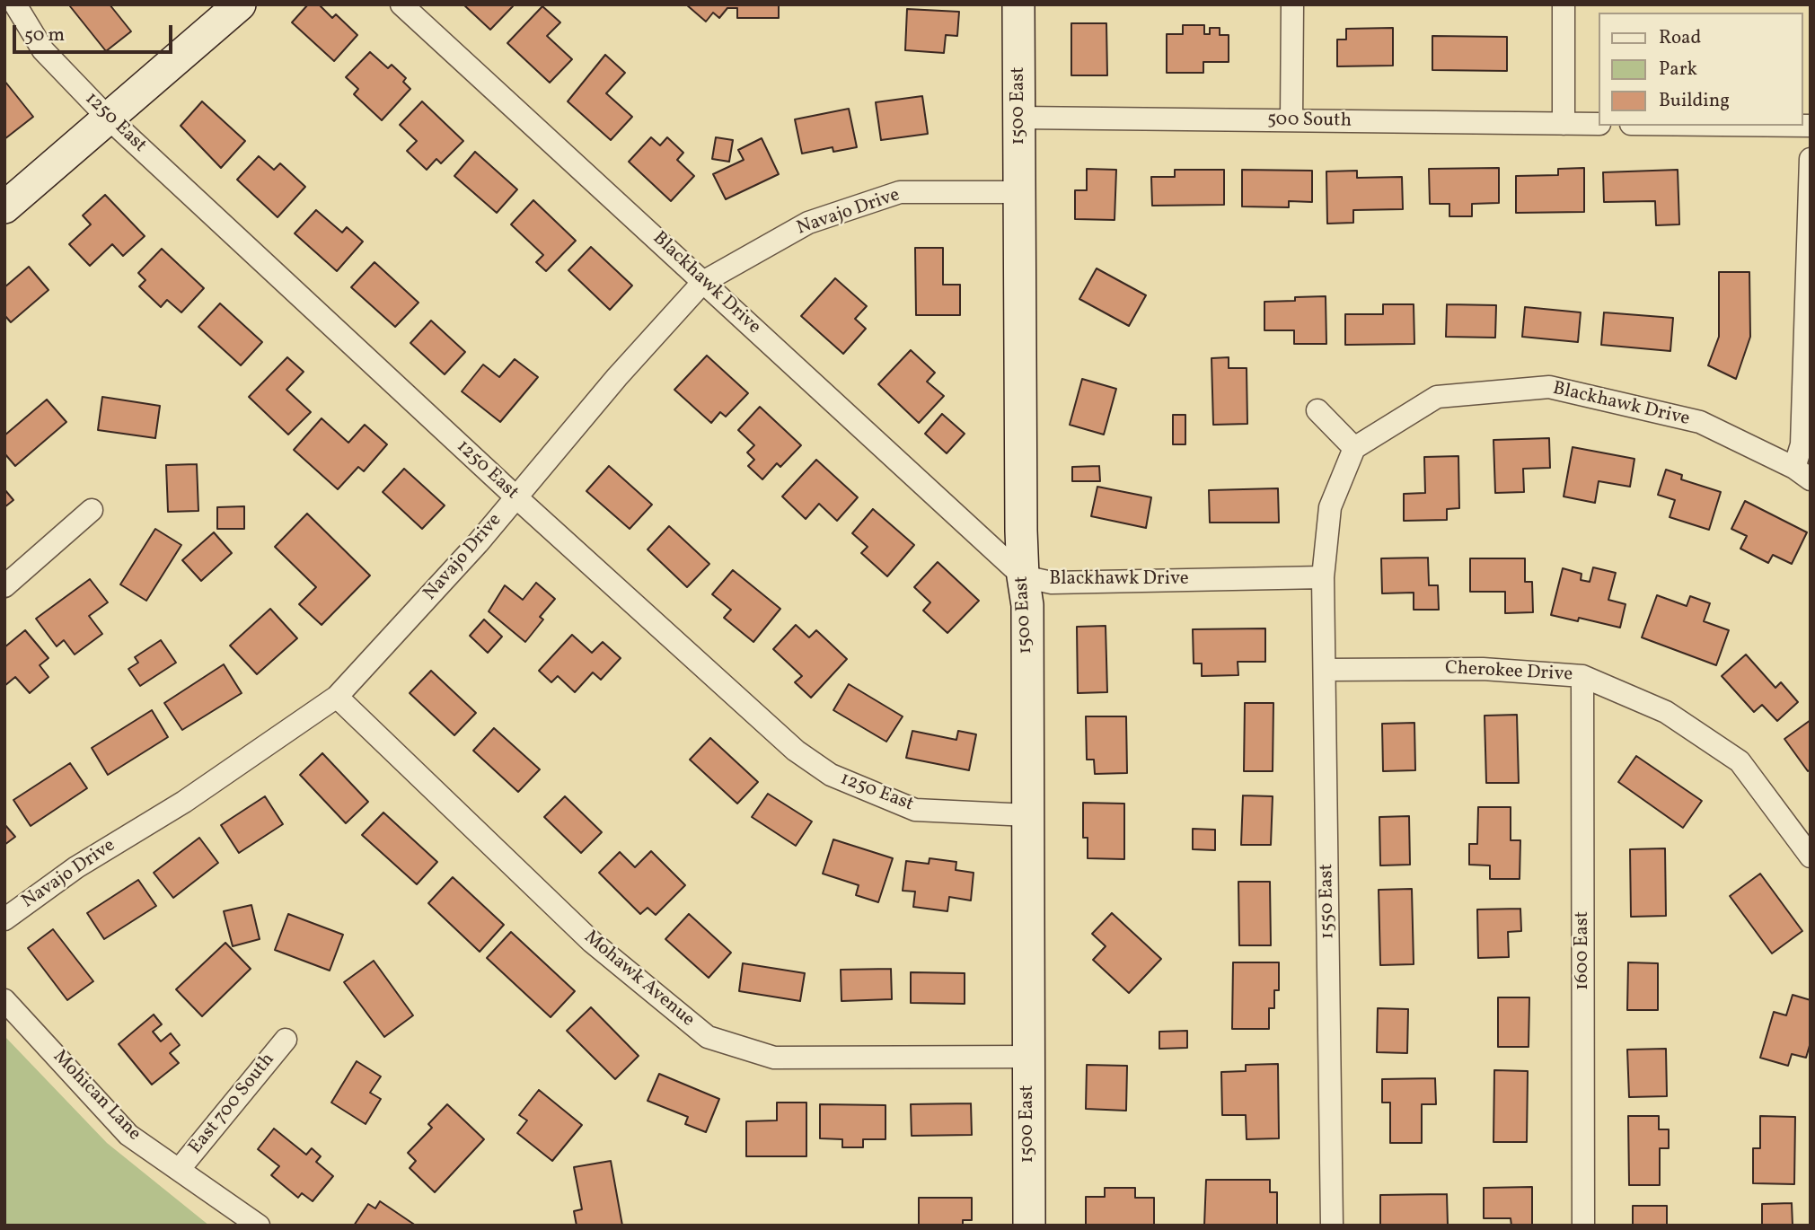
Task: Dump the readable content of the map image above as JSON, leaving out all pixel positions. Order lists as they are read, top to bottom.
{
  "streets": {
    "street": [
      "1500 East",
      "500 South",
      "1250 East",
      "Navajo Drive",
      "Blackhawk Drive",
      "Cherokee Drive",
      "1550 East",
      "1600 East",
      "Mohawk Avenue",
      "Mohican Lane",
      "East 700 South"
    ]
  },
  "crossings": [
    ["1500 East", "500 South"],
    ["1500 East", "1250 East"],
    ["1500 East", "Navajo Drive"],
    ["1500 East", "Blackhawk Drive"],
    ["1500 East", "Mohawk Avenue"],
    ["1250 East", "Navajo Drive"],
    ["Navajo Drive", "Blackhawk Drive"],
    ["Navajo Drive", "Mohawk Avenue"],
    ["Blackhawk Drive", "1550 East"],
    ["Cherokee Drive", "1550 East"],
    ["Cherokee Drive", "1600 East"],
    ["Mohican Lane", "East 700 South"]
  ],
  "legend": ["Road", "Park", "Building"],
  "scale_bar": "50 m"
}
